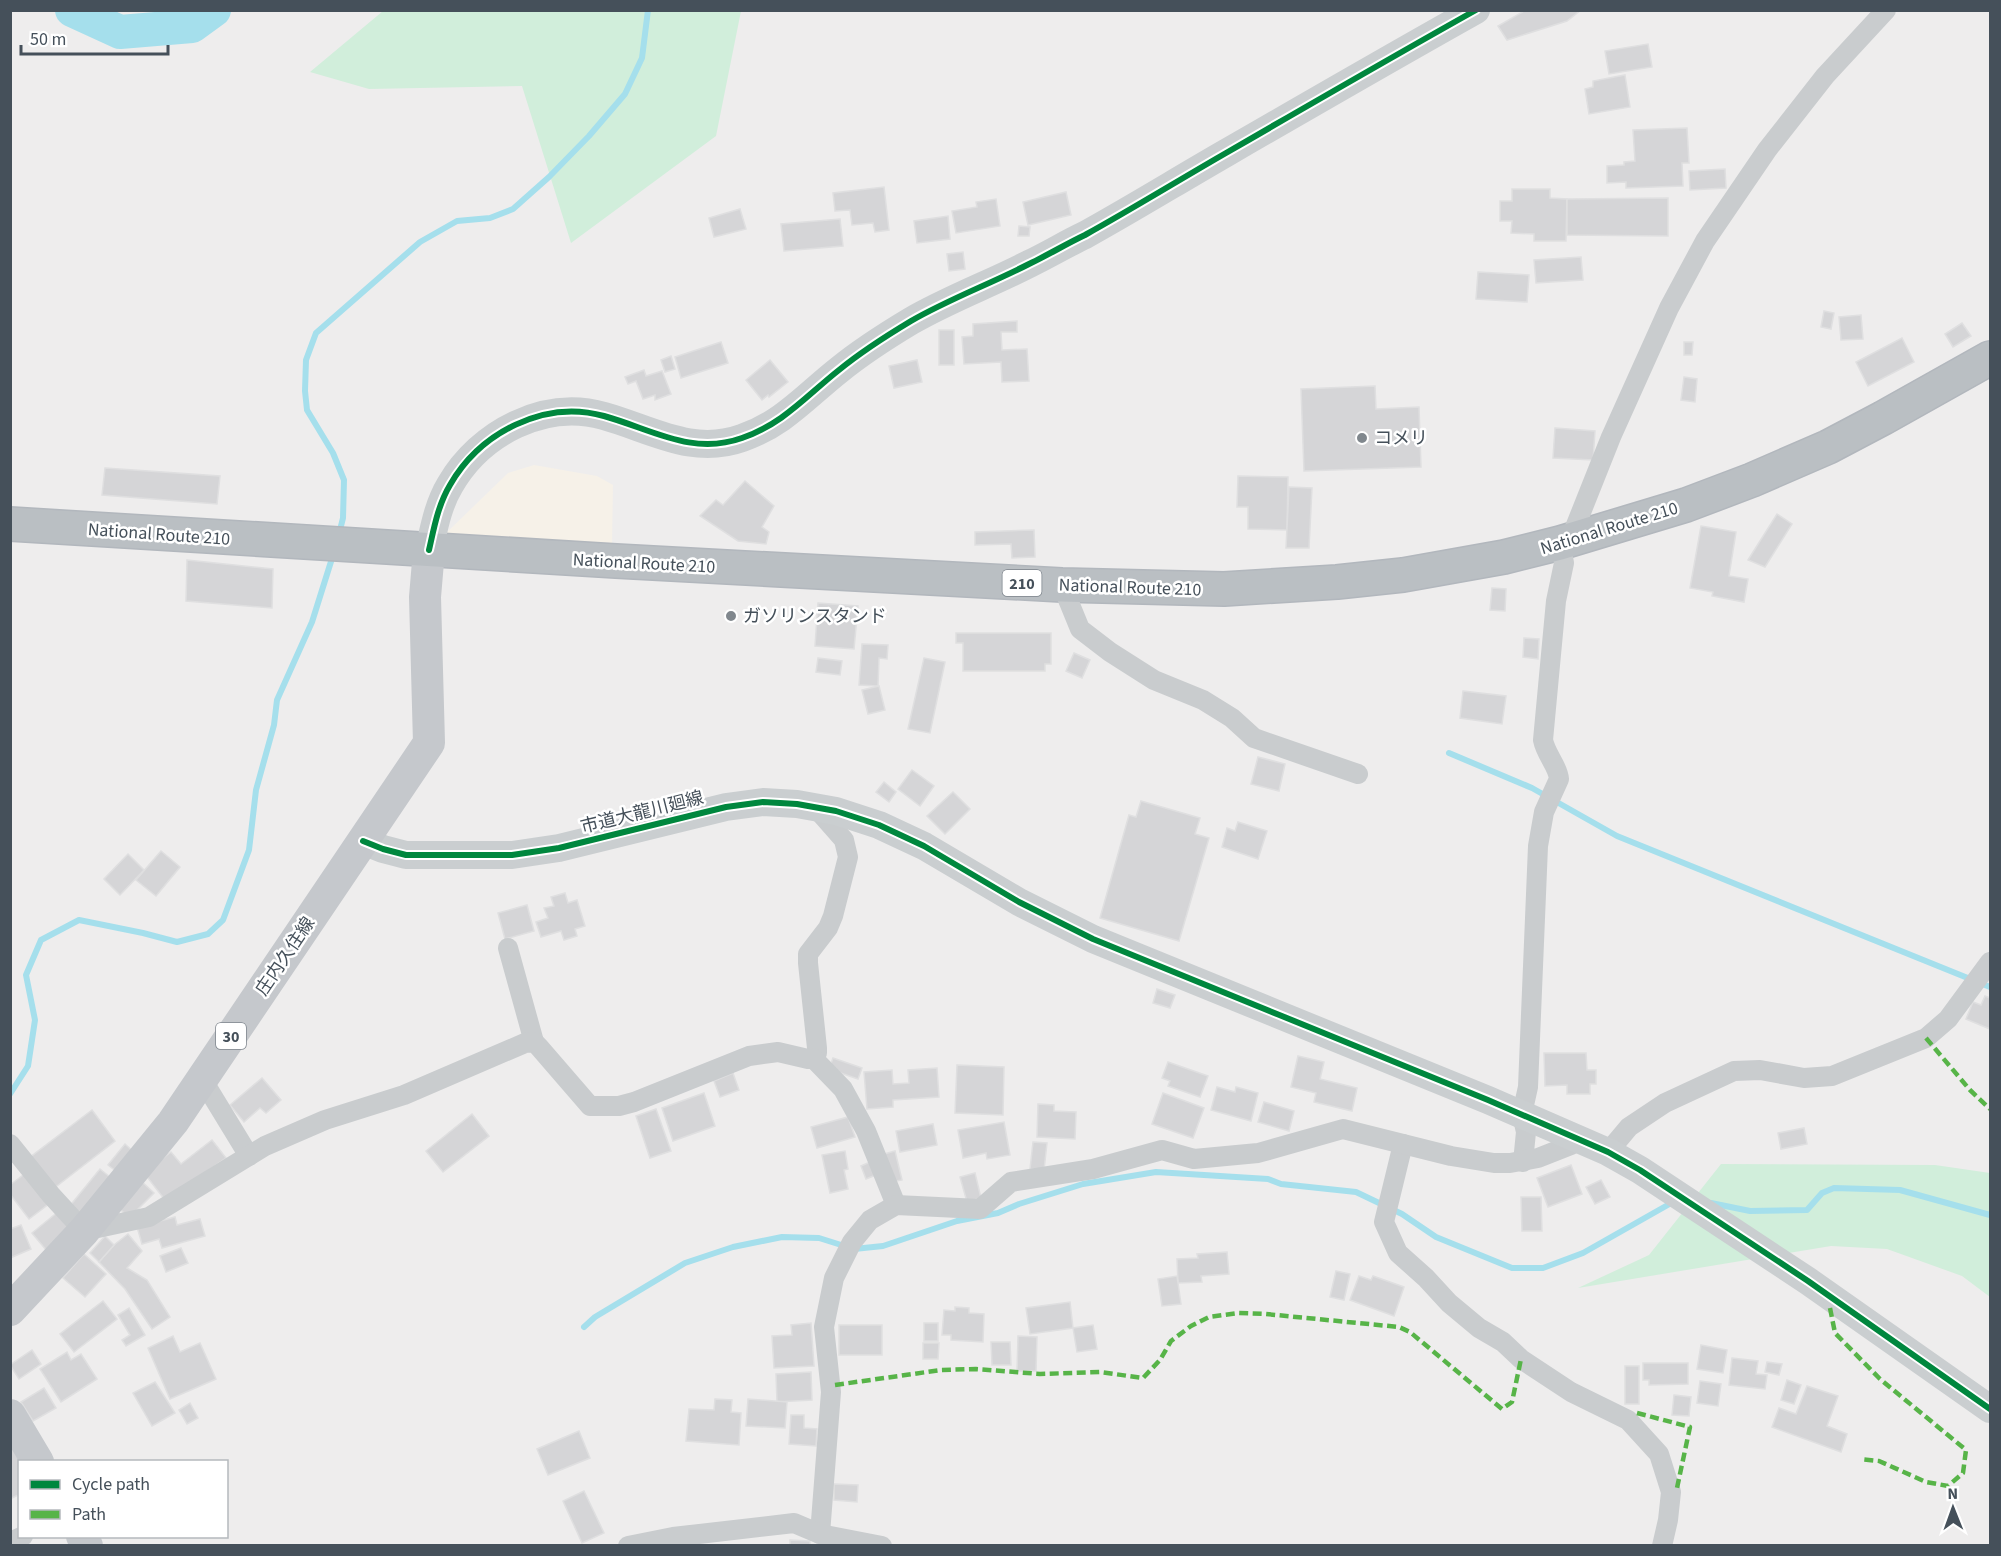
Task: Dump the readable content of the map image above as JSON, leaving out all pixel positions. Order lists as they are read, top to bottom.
{
  "streets": {
    "highway": ["National Route 210", "210"],
    "main road": ["庄内久住線", "30"],
    "street": ["市道大龍川廻線"]
  },
  "crossings": [
    ["National Route 210", "庄内久住線"],
    ["市道大龍川廻線", "庄内久住線"]
  ],
  "places": ["コメリ", "ガソリンスタンド"],
  "legend": ["Cycle path", "Path"],
  "scale_bar": "50 m",
  "north": "top"
}
